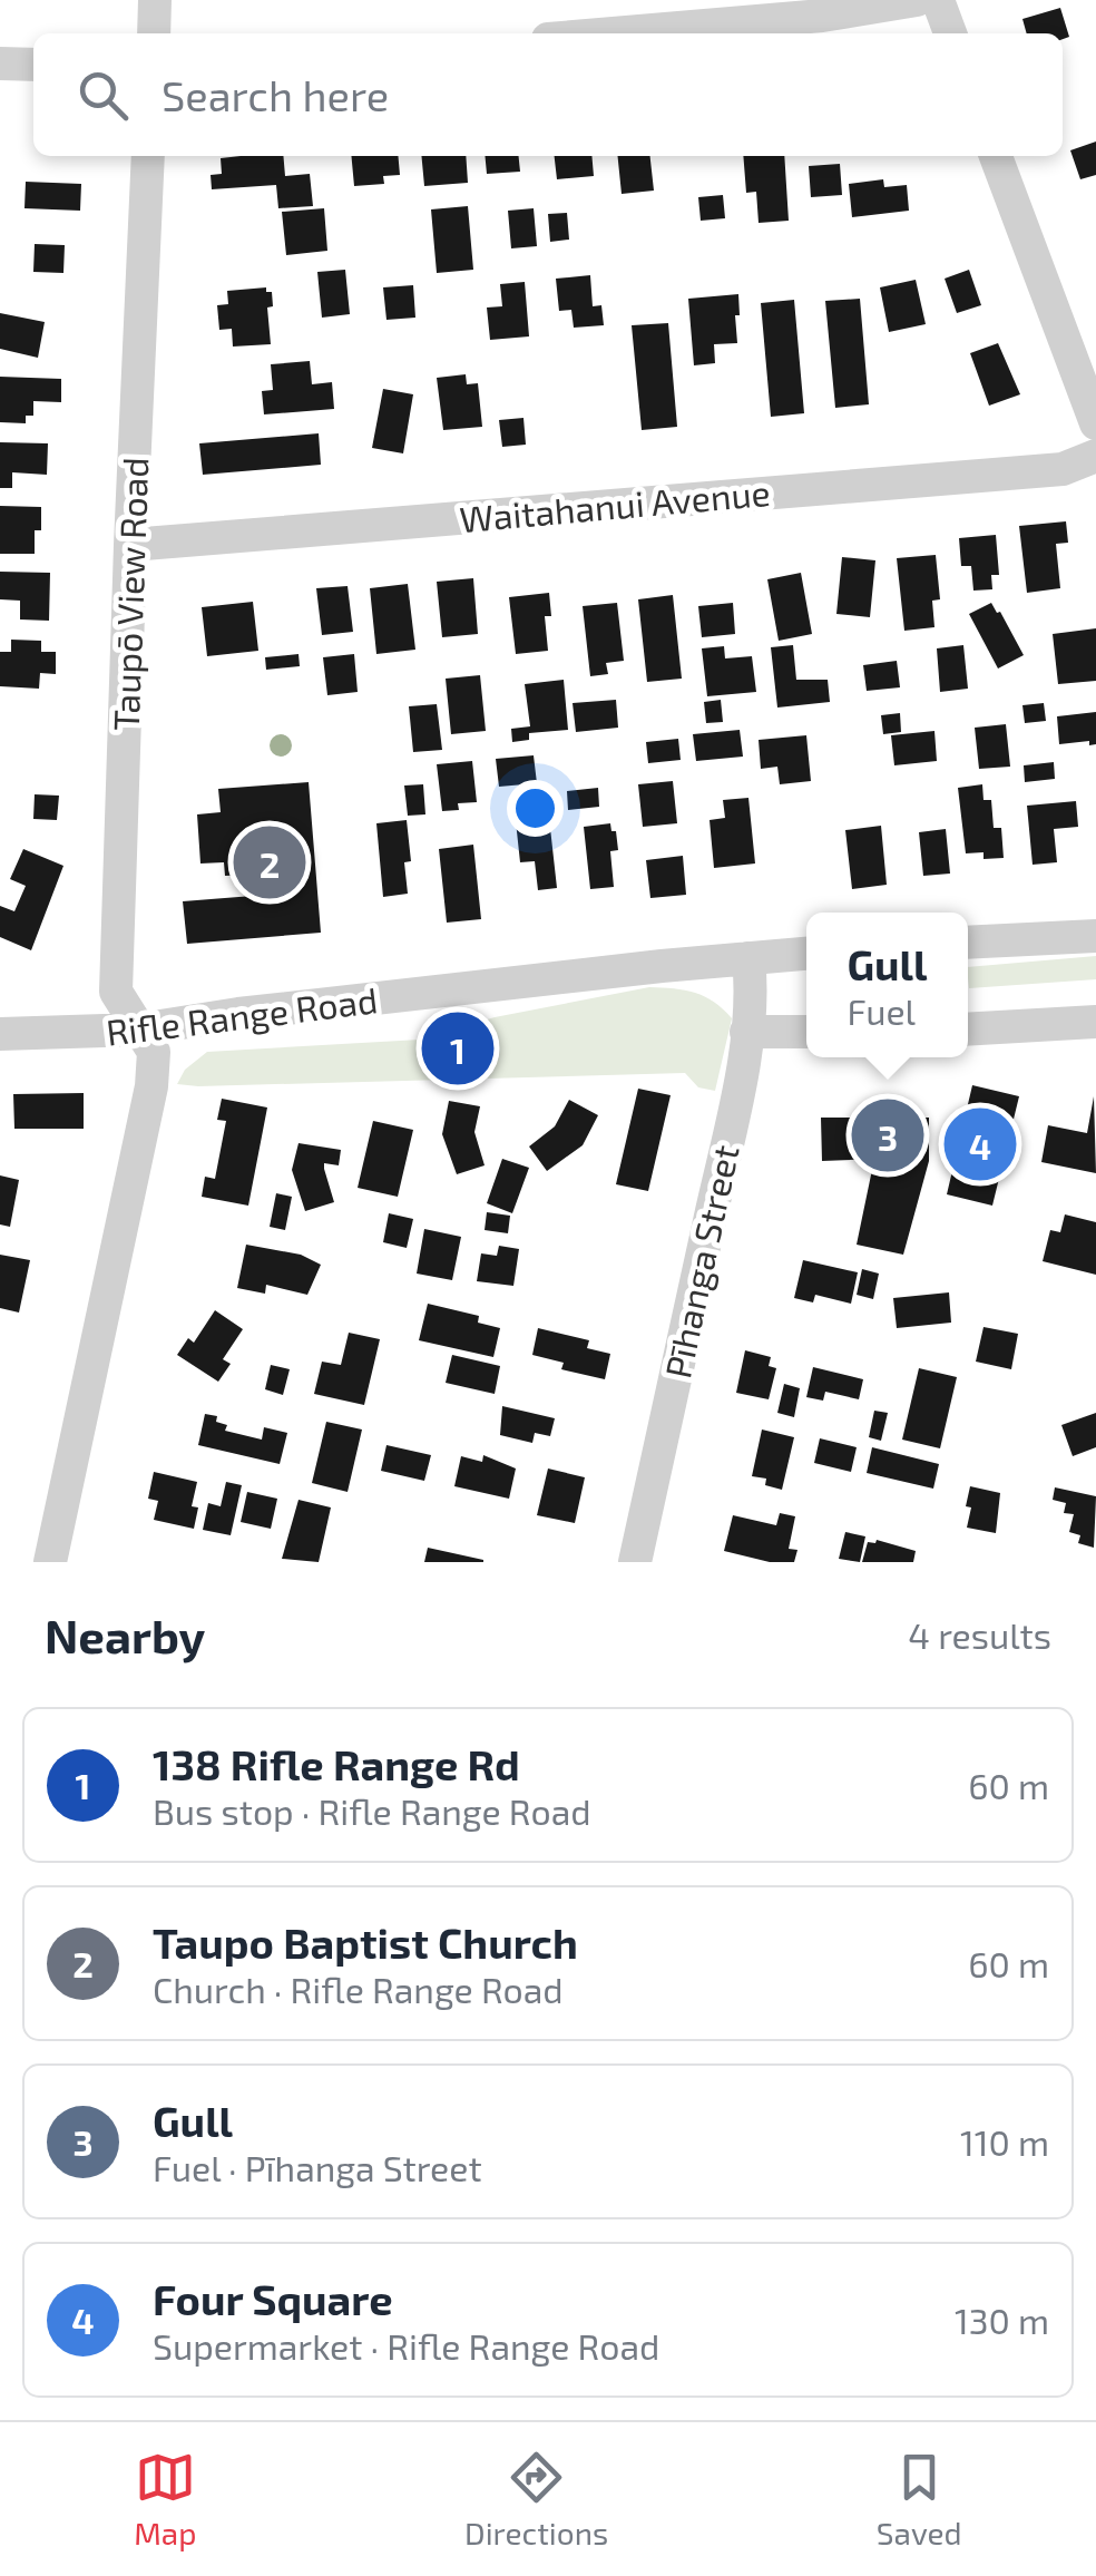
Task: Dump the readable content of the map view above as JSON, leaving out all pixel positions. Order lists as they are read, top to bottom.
{
  "streets": {
    "street": [
      "Waitahanui Avenue",
      "Taupō View Road",
      "Rifle Range Road",
      "Pīhanga Street"
    ]
  },
  "crossings": [
    ["Waitahanui Avenue", "Taupō View Road"],
    ["Taupō View Road", "Rifle Range Road"],
    ["Rifle Range Road", "Pīhanga Street"]
  ],
  "page": {
    "search": "Search here",
    "pins": [
      "2",
      "1",
      "3",
      "4"
    ],
    "popup": ["Gull", "Fuel"],
    "heading": ["Nearby", "4 results"],
    "list": [
      {
        "mark": "1",
        "name": "138 Rifle Range Rd",
        "note": "Bus stop · Rifle Range Road",
        "value": "60 m"
      },
      {
        "mark": "2",
        "name": "Taupo Baptist Church",
        "note": "Church · Rifle Range Road",
        "value": "60 m"
      },
      {
        "mark": "3",
        "name": "Gull",
        "note": "Fuel · Pīhanga Street",
        "value": "110 m"
      },
      {
        "mark": "4",
        "name": "Four Square",
        "note": "Supermarket · Rifle Range Road",
        "value": "130 m"
      }
    ],
    "nav": ["Map", "Directions", "Saved"]
  }
}
